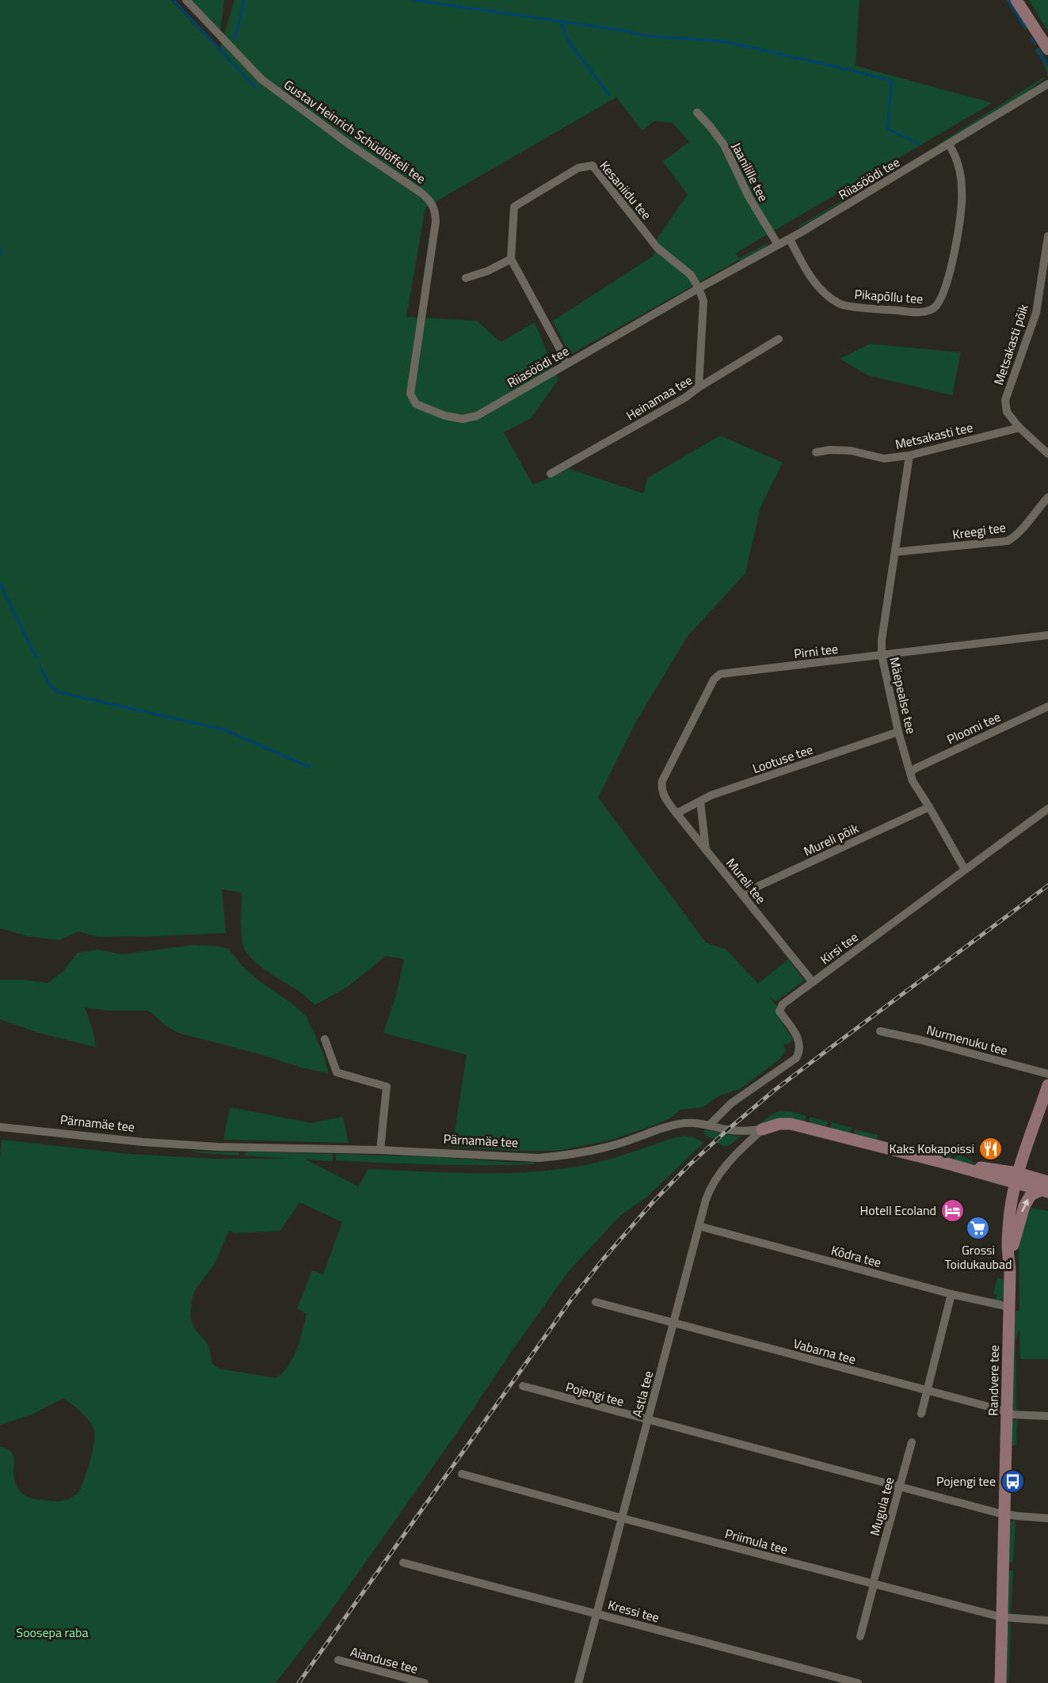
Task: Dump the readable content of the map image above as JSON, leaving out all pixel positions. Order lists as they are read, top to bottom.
{
  "streets": {
    "main road": ["Pärnamäe tee", "Randvere tee"],
    "street": [
      "Gustav Heinrich Schüdlöffeli tee",
      "Jaanilille tee",
      "Riiasöödi tee",
      "Kesaniidu tee",
      "Pikapõllu tee",
      "Metsakasti põik",
      "Heinamaa tee",
      "Metsakasti tee",
      "Kreegi tee",
      "Pirni tee",
      "Mäepealse tee",
      "Ploomi tee",
      "Lootuse tee",
      "Mureli põik",
      "Mureli tee",
      "Kirsi tee",
      "Nurmenuku tee",
      "Kõdra tee",
      "Vabarna tee",
      "Pojengi tee",
      "Astla tee",
      "Mugula tee",
      "Priimula tee",
      "Kressi tee",
      "Aianduse tee"
    ]
  },
  "crossings": [
    ["Gustav Heinrich Schüdlöffeli tee", "Riiasöödi tee"],
    ["Jaanilille tee", "Riiasöödi tee"],
    ["Riiasöödi tee", "Kesaniidu tee"],
    ["Riiasöödi tee", "Pikapõllu tee"],
    ["Metsakasti põik", "Metsakasti tee"],
    ["Metsakasti tee", "Mäepealse tee"],
    ["Kreegi tee", "Mäepealse tee"],
    ["Pirni tee", "Mäepealse tee"],
    ["Pirni tee", "Mureli tee"],
    ["Mäepealse tee", "Ploomi tee"],
    ["Mäepealse tee", "Lootuse tee"],
    ["Mäepealse tee", "Mureli põik"],
    ["Mäepealse tee", "Kirsi tee"],
    ["Lootuse tee", "Mureli tee"],
    ["Mureli põik", "Mureli tee"],
    ["Mureli tee", "Kirsi tee"],
    ["Kirsi tee", "Pärnamäe tee"],
    ["Pärnamäe tee", "Randvere tee"],
    ["Pärnamäe tee", "Astla tee"],
    ["Kõdra tee", "Randvere tee"],
    ["Kõdra tee", "Astla tee"],
    ["Vabarna tee", "Randvere tee"],
    ["Vabarna tee", "Astla tee"],
    ["Randvere tee", "Pojengi tee"],
    ["Randvere tee", "Priimula tee"],
    ["Pojengi tee", "Astla tee"],
    ["Pojengi tee", "Mugula tee"],
    ["Astla tee", "Priimula tee"],
    ["Astla tee", "Kressi tee"],
    ["Mugula tee", "Priimula tee"]
  ],
  "parks": ["Soosepa raba"],
  "places": {
    "restaurant": ["Kaks Kokapoissi"],
    "hotel": ["Hotell Ecoland"],
    "supermarket": ["Grossi Toidukaubad"],
    "bus stop": ["Pojengi tee"]
  }
}
